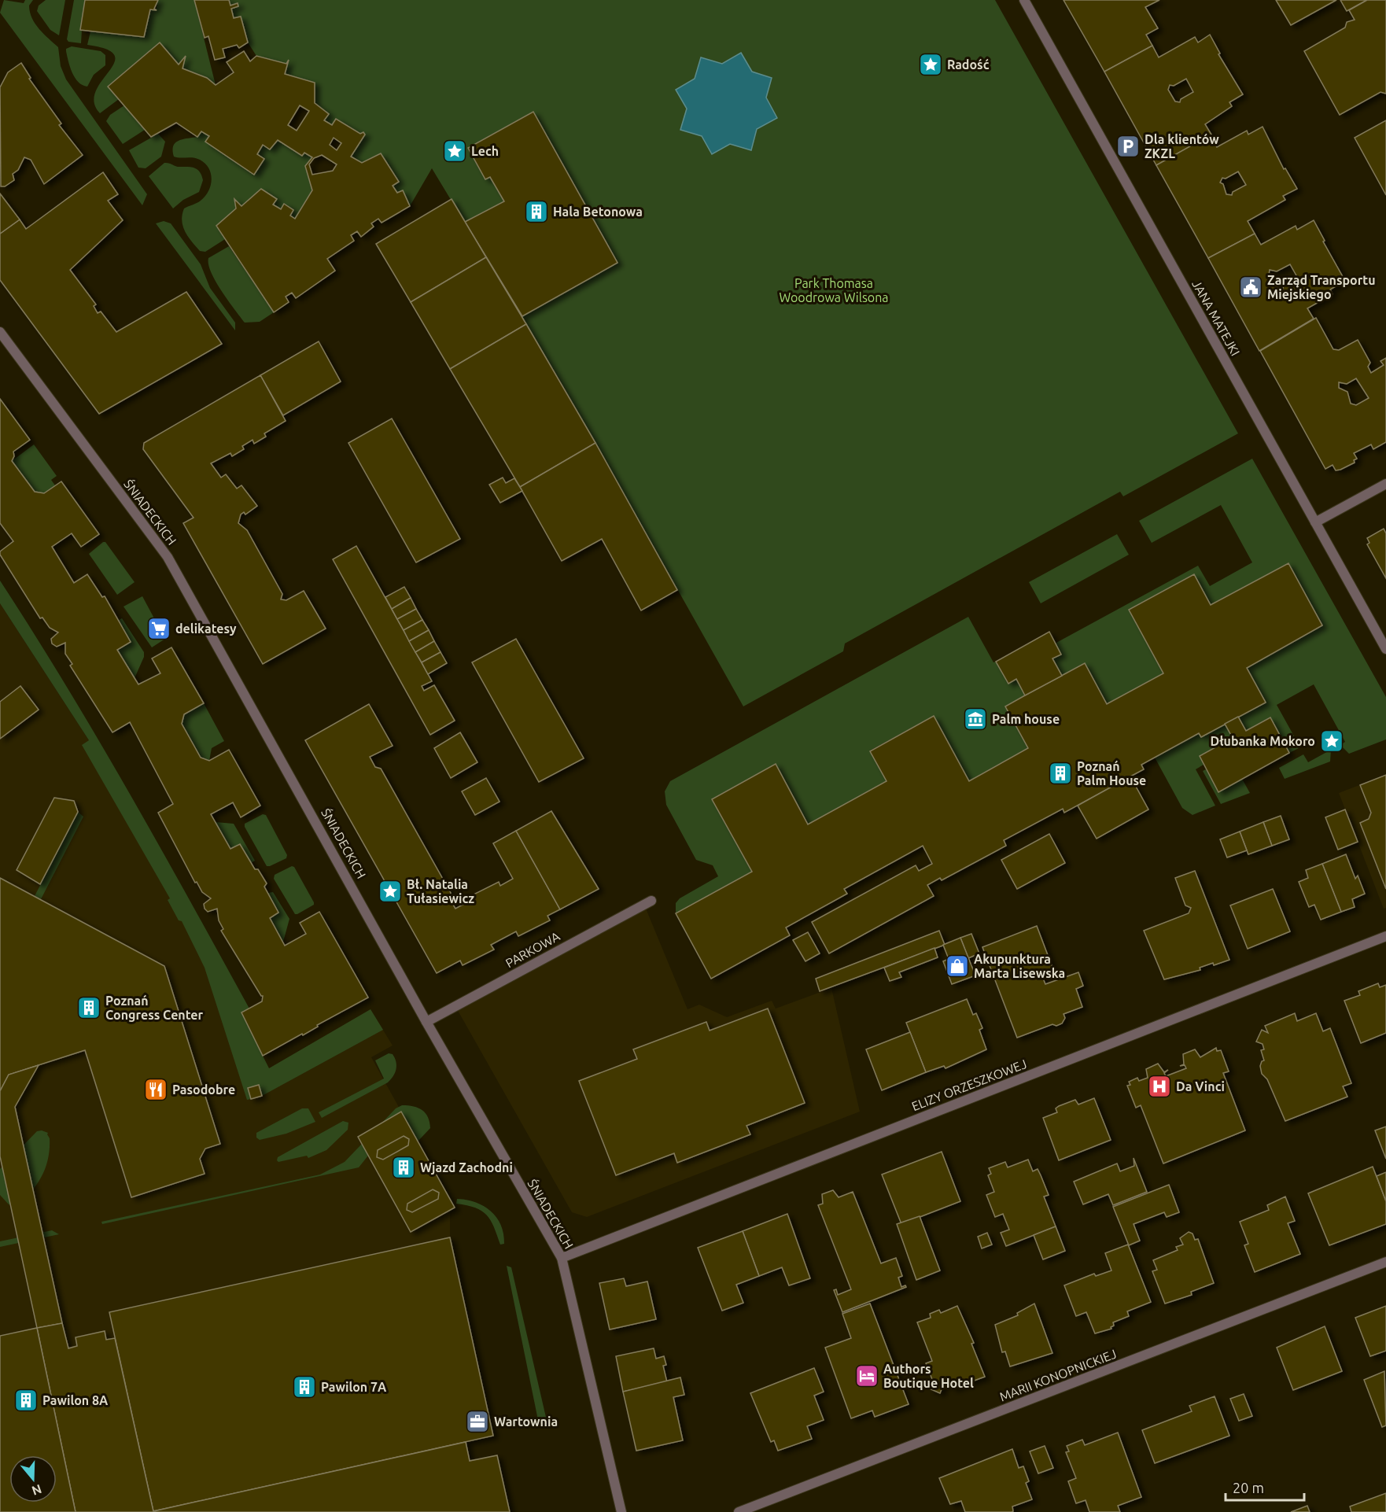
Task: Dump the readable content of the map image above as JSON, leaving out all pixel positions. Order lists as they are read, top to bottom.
{
  "streets": {
    "street": [
      "JANA MATEJKI",
      "ŚNIADECKICH",
      "PARKOWA",
      "ELIZY ORZESZKOWEJ",
      "MARII KONOPNICKIEJ"
    ]
  },
  "crossings": [
    ["ŚNIADECKICH", "PARKOWA"],
    ["ŚNIADECKICH", "ELIZY ORZESZKOWEJ"]
  ],
  "parks": ["Park Thomasa Woodrowa Wilsona"],
  "places": {
    "place": [
      "Radość",
      "Lech",
      "Dłubanka Mokoro",
      "Bł. Natalia Tułasiewicz"
    ],
    "parking": ["Dla klientów ZKZL"],
    "building": [
      "Hala Betonowa",
      "Poznań Palm House",
      "Poznań Congress Center",
      "Wjazd Zachodni",
      "Pawilon 7A",
      "Pawilon 8A"
    ],
    "public building": ["Zarząd Transportu Miejskiego"],
    "supermarket": ["delikatesy"],
    "museum": ["Palm house"],
    "shop": ["Akupunktura Marta Lisewska"],
    "hospital": ["Da Vinci"],
    "restaurant": ["Pasodobre"],
    "hotel": ["Authors Boutique Hotel"],
    "office": ["Wartownia"]
  },
  "scale_bar": "20 m",
  "north": "bottom"
}
